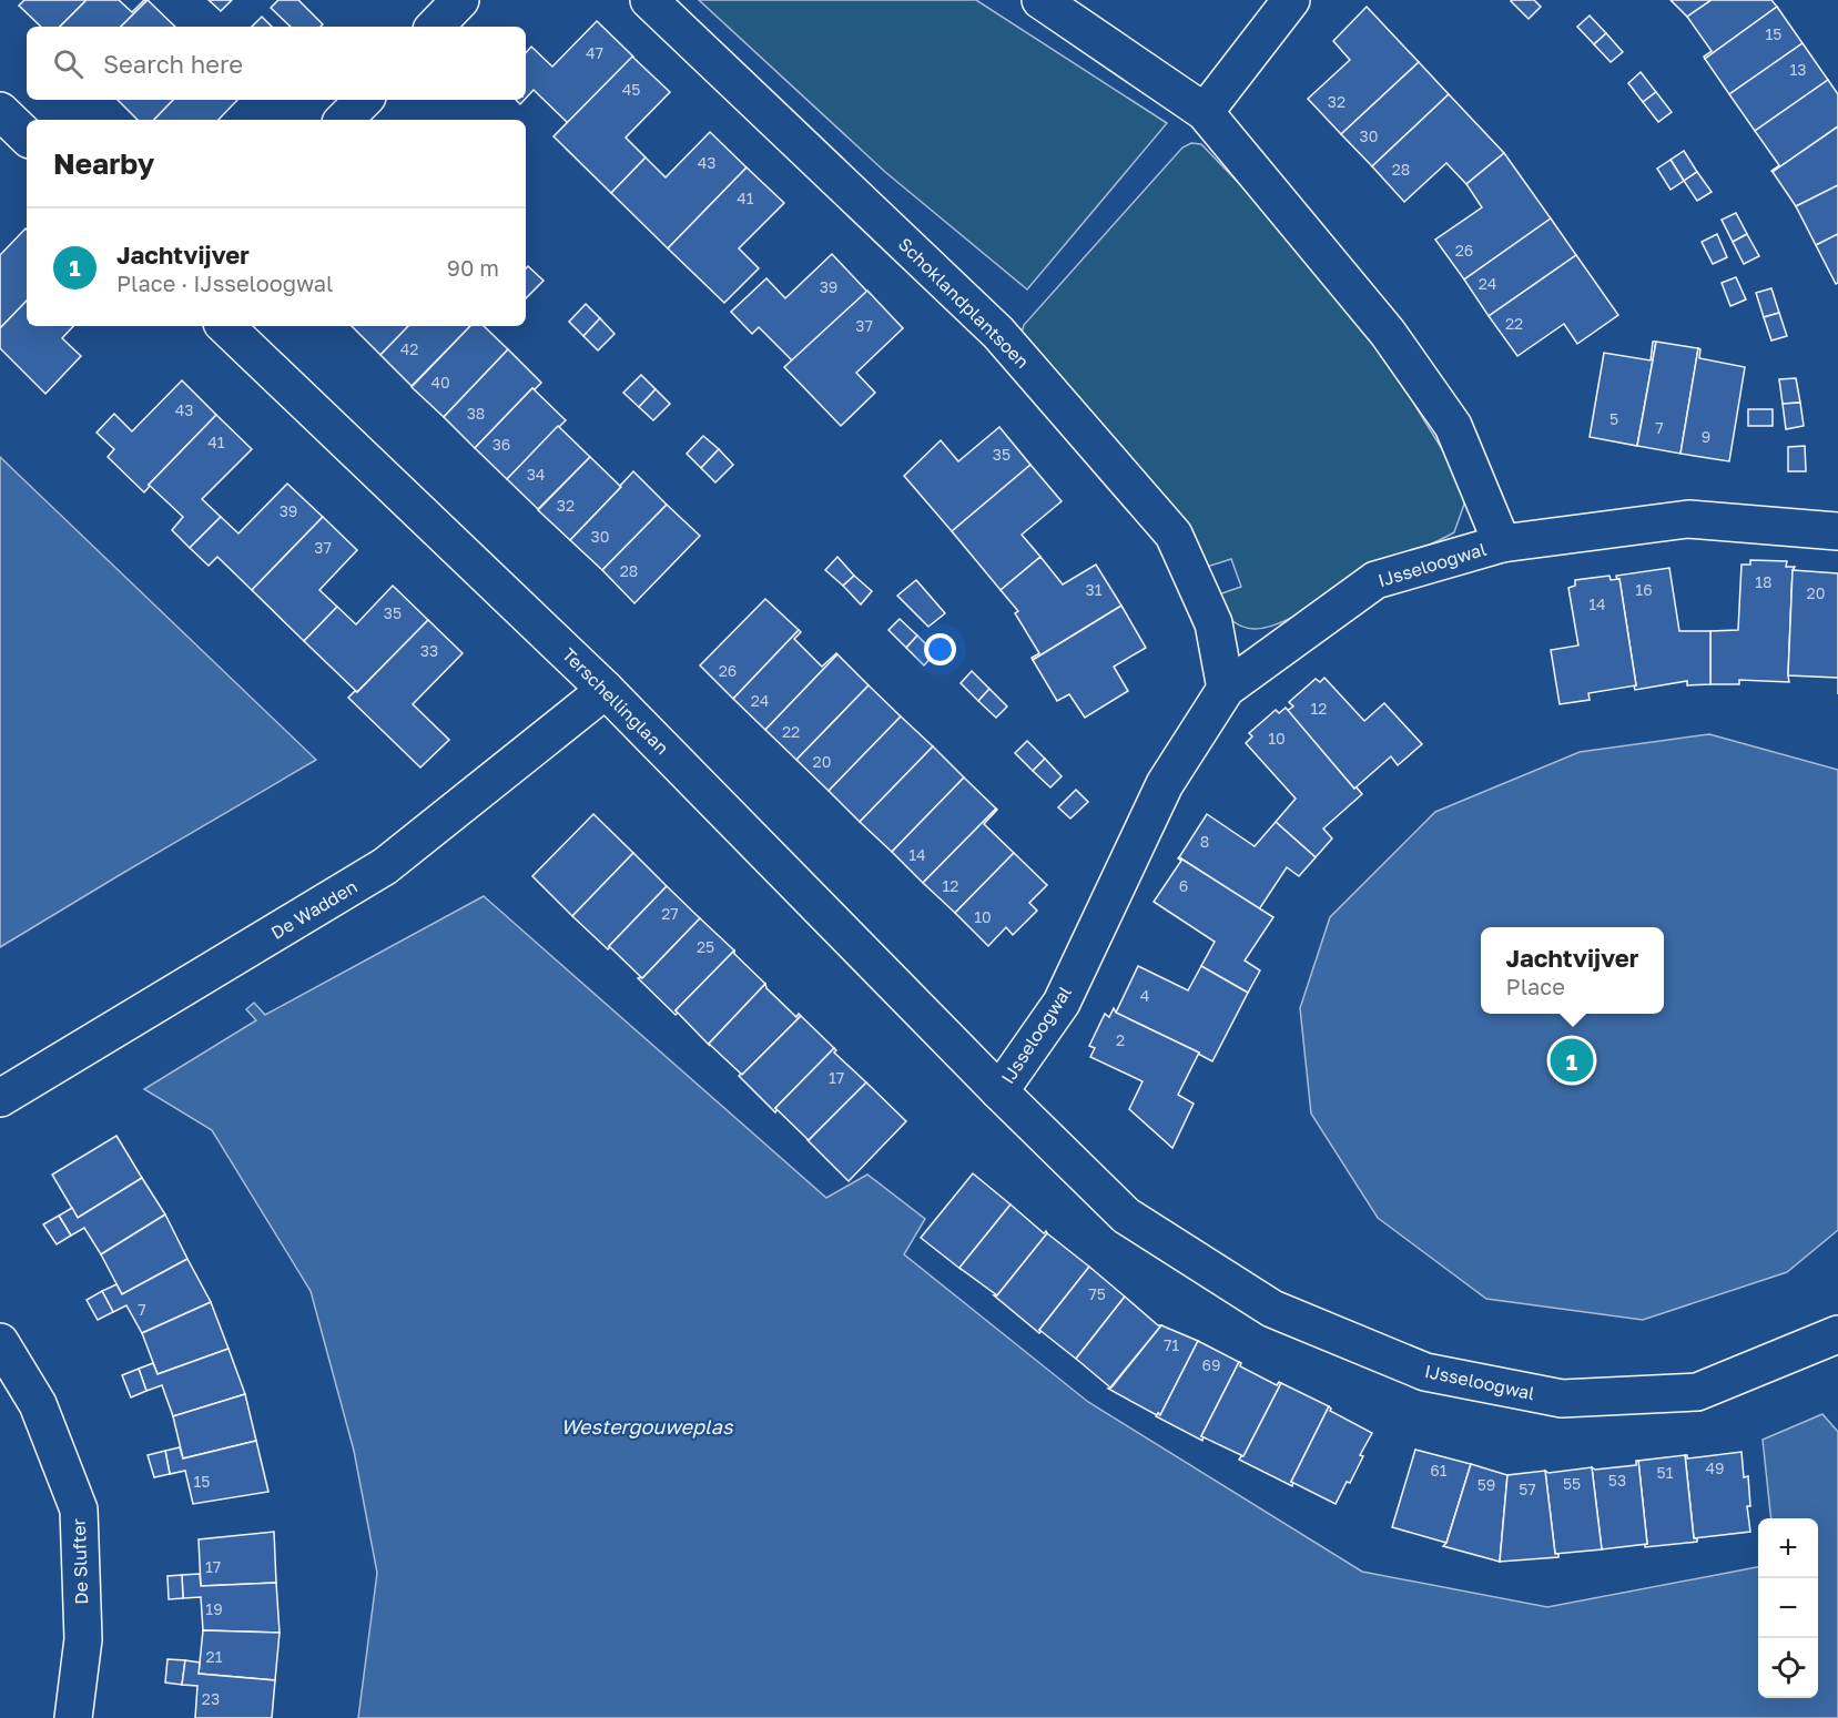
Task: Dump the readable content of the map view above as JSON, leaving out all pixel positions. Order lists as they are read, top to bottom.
{
  "streets": {
    "street": [
      "Schoklandplantsoen",
      "IJsseloogwal",
      "Terschellinglaan",
      "De Wadden",
      "De Slufter"
    ]
  },
  "crossings": [
    ["Schoklandplantsoen", "IJsseloogwal"],
    ["IJsseloogwal", "Terschellinglaan"],
    ["Terschellinglaan", "De Wadden"]
  ],
  "water": ["Westergouweplas"],
  "house_numbers": [
    "15",
    "47",
    "13",
    "45",
    "32",
    "30",
    "43",
    "28",
    "41",
    "26",
    "24",
    "39",
    "22",
    "37",
    "42",
    "40",
    "43",
    "38",
    "5",
    "7",
    "9",
    "41",
    "36",
    "35",
    "34",
    "32",
    "39",
    "30",
    "37",
    "28",
    "18",
    "31",
    "16",
    "20",
    "14",
    "35",
    "33",
    "26",
    "24",
    "12",
    "22",
    "10",
    "20",
    "8",
    "14",
    "12",
    "6",
    "27",
    "10",
    "25",
    "4",
    "2",
    "17",
    "75",
    "7",
    "71",
    "69",
    "49",
    "61",
    "51",
    "53",
    "15",
    "55",
    "59",
    "57",
    "17",
    "19",
    "21",
    "23"
  ],
  "page": {
    "search": "Search here",
    "heading": "Nearby",
    "list": [
      {
        "mark": "1",
        "name": "Jachtvijver",
        "note": "Place · IJsseloogwal",
        "value": "90 m"
      }
    ],
    "popup": ["Jachtvijver", "Place"],
    "pins": "1",
    "map_buttons": ["+", "−"]
  }
}
